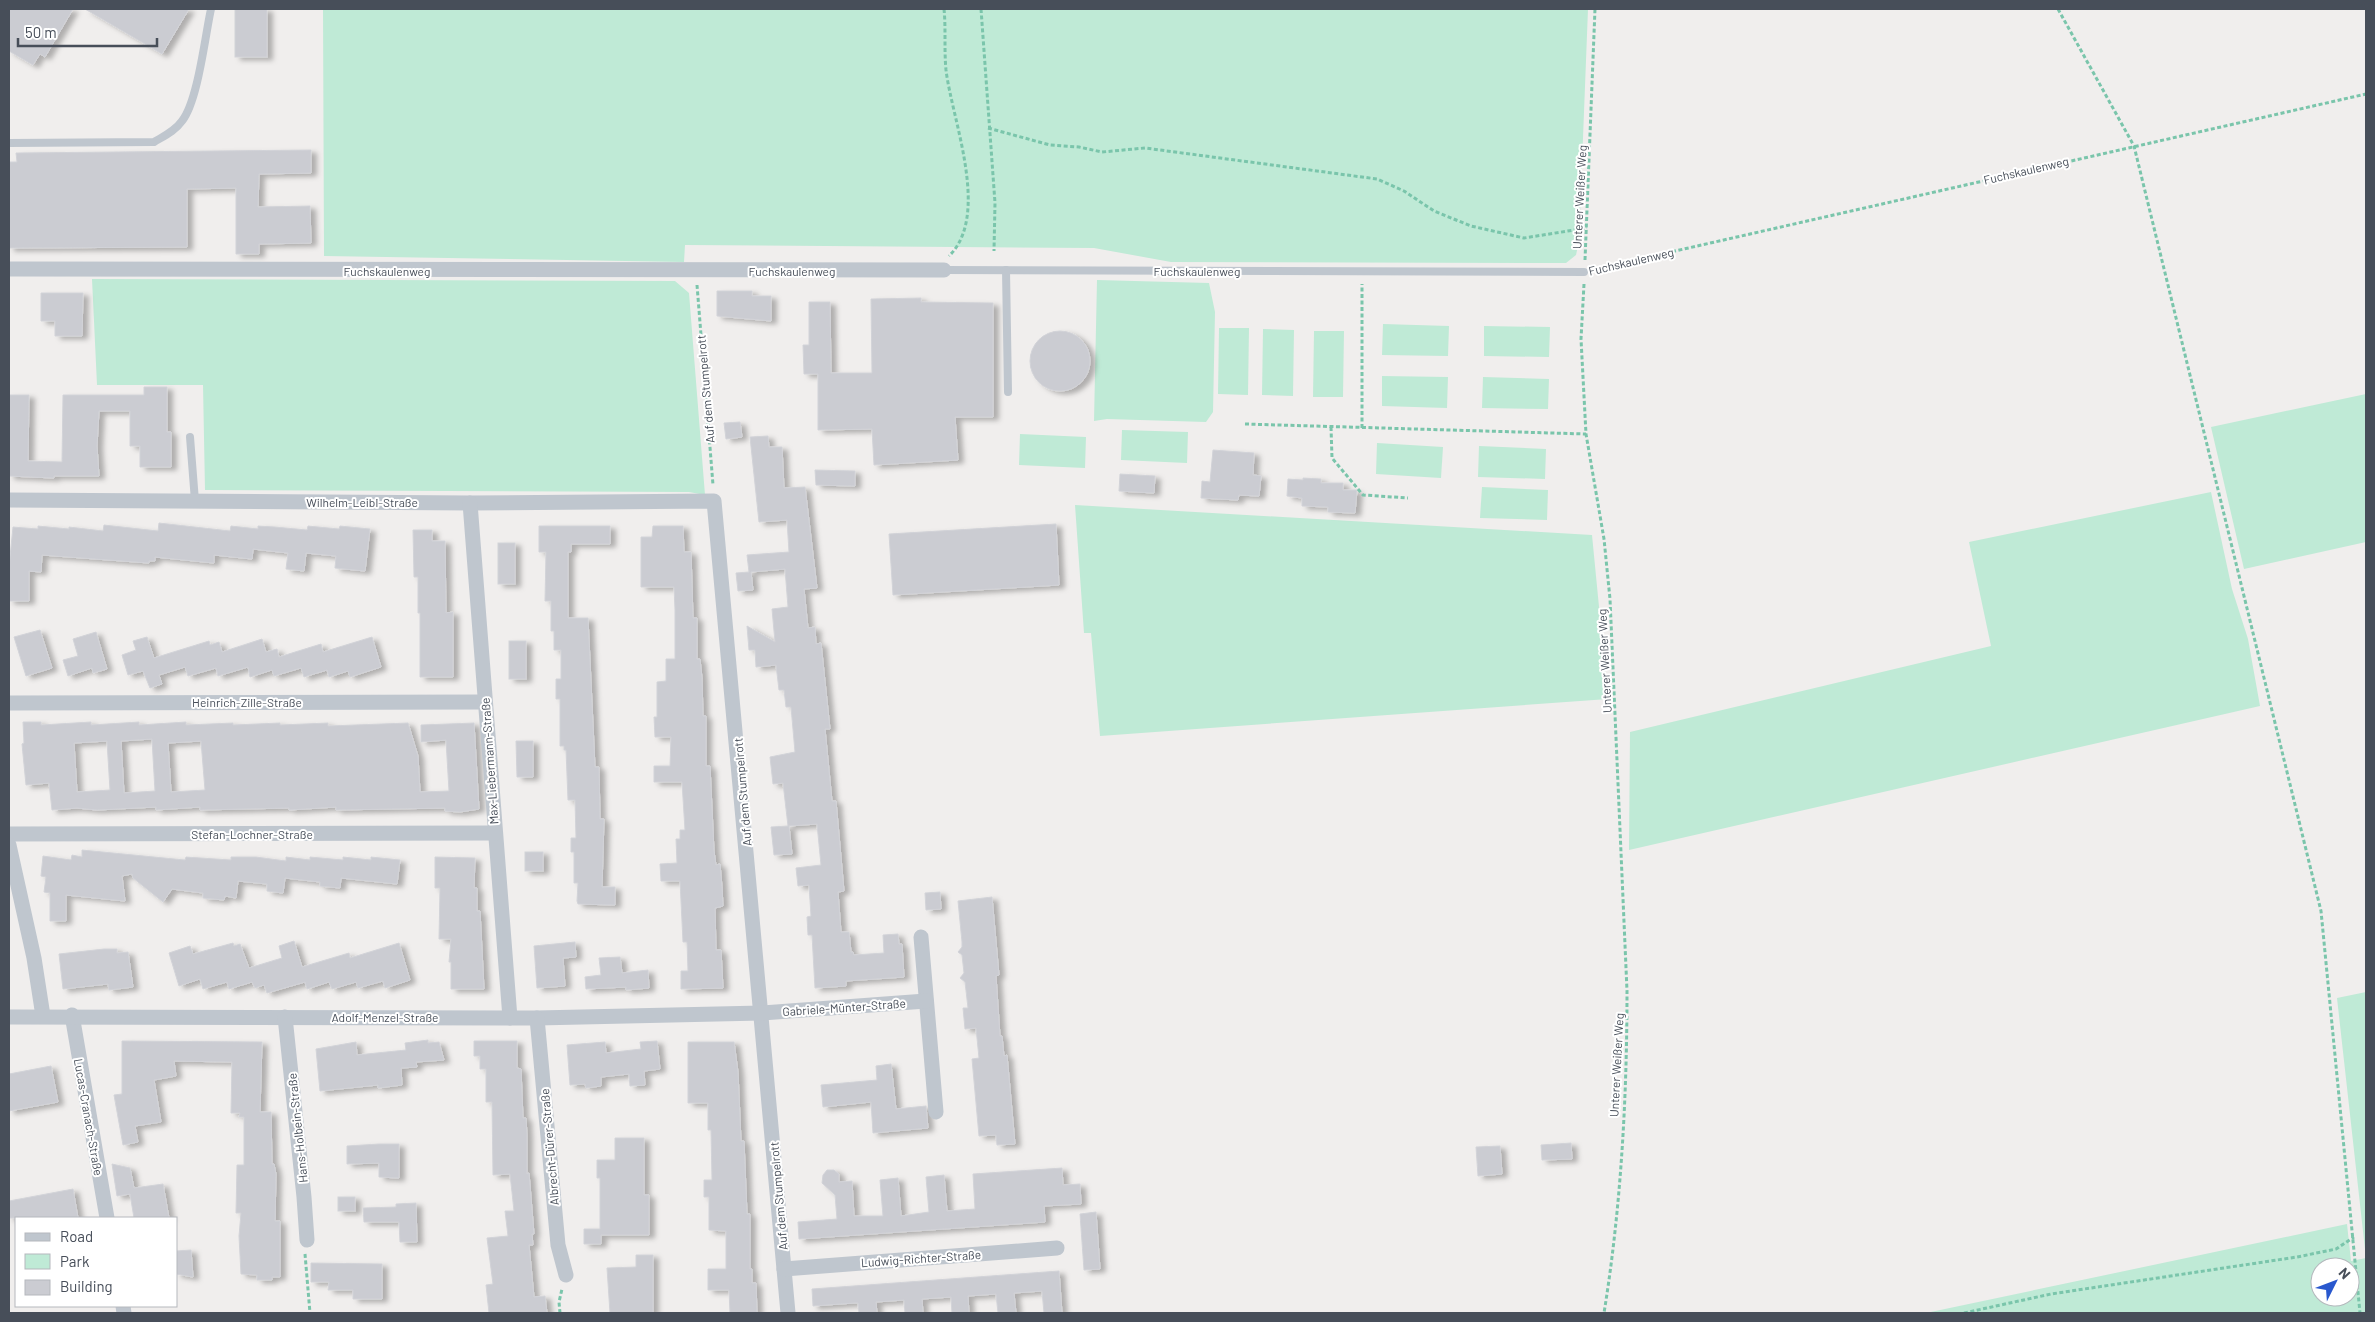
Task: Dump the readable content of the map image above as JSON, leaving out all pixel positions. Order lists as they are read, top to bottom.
{
  "streets": {
    "street": [
      "Fuchskaulenweg",
      "Auf dem Stumpelrott",
      "Wilhelm-Leibl-Straße",
      "Heinrich-Zille-Straße",
      "Max-Liebermann-Straße",
      "Stefan-Lochner-Straße",
      "Gabriele-Münter-Straße",
      "Adolf-Menzel-Straße",
      "Lucas-Cranach-Straße",
      "Hans-Holbein-Straße",
      "Albrecht-Dürer-Straße",
      "Ludwig-Richter-Straße"
    ],
    "path": ["Unterer Weißer Weg"]
  },
  "crossings": [
    ["Fuchskaulenweg", "Unterer Weißer Weg"],
    ["Fuchskaulenweg", "Auf dem Stumpelrott"],
    ["Auf dem Stumpelrott", "Wilhelm-Leibl-Straße"],
    ["Auf dem Stumpelrott", "Gabriele-Münter-Straße"],
    ["Auf dem Stumpelrott", "Adolf-Menzel-Straße"],
    ["Auf dem Stumpelrott", "Ludwig-Richter-Straße"],
    ["Wilhelm-Leibl-Straße", "Max-Liebermann-Straße"],
    ["Heinrich-Zille-Straße", "Max-Liebermann-Straße"],
    ["Max-Liebermann-Straße", "Stefan-Lochner-Straße"],
    ["Max-Liebermann-Straße", "Adolf-Menzel-Straße"],
    ["Gabriele-Münter-Straße", "Adolf-Menzel-Straße"],
    ["Adolf-Menzel-Straße", "Lucas-Cranach-Straße"],
    ["Adolf-Menzel-Straße", "Hans-Holbein-Straße"],
    ["Adolf-Menzel-Straße", "Albrecht-Dürer-Straße"]
  ],
  "legend": ["Road", "Park", "Building"],
  "scale_bar": "50 m",
  "north": "top right"
}
